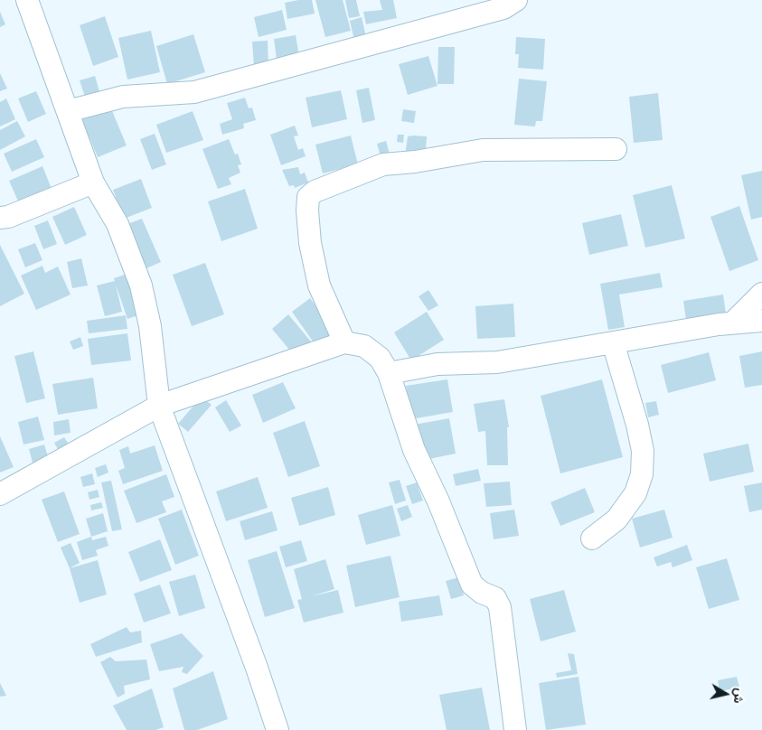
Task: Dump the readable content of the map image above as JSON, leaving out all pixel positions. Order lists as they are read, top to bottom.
{
  "north": "right"
}
